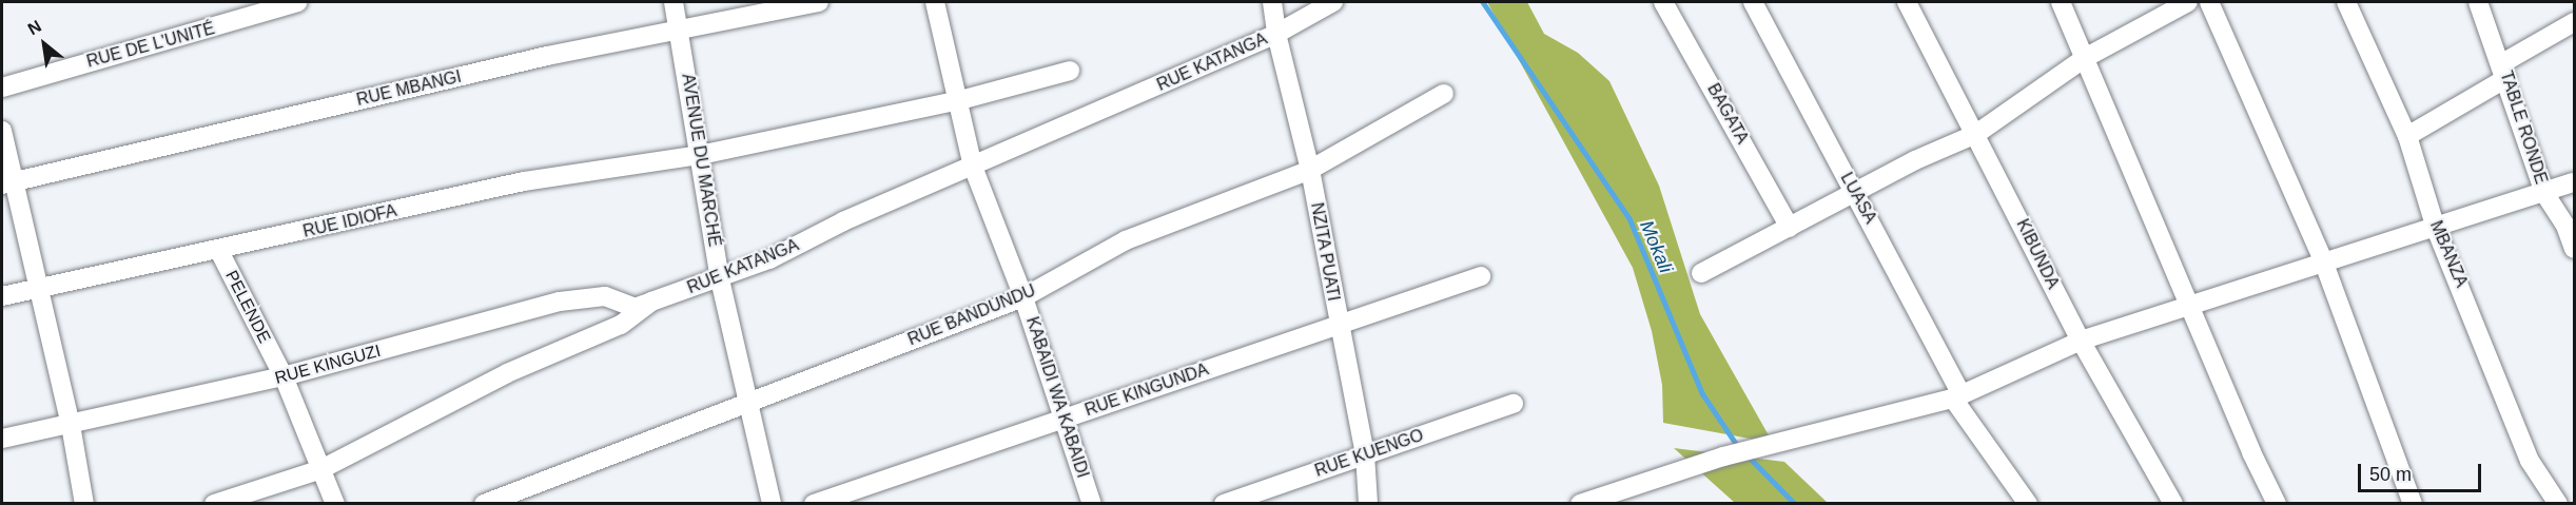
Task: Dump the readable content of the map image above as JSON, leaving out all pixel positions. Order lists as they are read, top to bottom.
{
  "streets": {
    "street": [
      "RUE DE L'UNITÉ",
      "RUE KATANGA",
      "RUE MBANGI",
      "BAGATA",
      "TABLE RONDE",
      "AVENUE DU MARCHÉ",
      "LUASA",
      "RUE IDIOFA",
      "NZITA PUATI",
      "KIBUNDA",
      "MBANZA",
      "PELENDE",
      "RUE BANDUNDU",
      "RUE KINGUZI",
      "RUE KINGUNDA",
      "KABAIDI WA KABAIDI",
      "RUE KUENGO"
    ]
  },
  "crossings": [
    ["RUE KATANGA", "AVENUE DU MARCHÉ"],
    ["RUE KATANGA", "NZITA PUATI"],
    ["RUE KATANGA", "PELENDE"],
    ["RUE KATANGA", "RUE KINGUZI"],
    ["RUE KATANGA", "KABAIDI WA KABAIDI"],
    ["RUE MBANGI", "AVENUE DU MARCHÉ"],
    ["AVENUE DU MARCHÉ", "RUE IDIOFA"],
    ["AVENUE DU MARCHÉ", "RUE BANDUNDU"],
    ["RUE IDIOFA", "PELENDE"],
    ["RUE IDIOFA", "KABAIDI WA KABAIDI"],
    ["NZITA PUATI", "RUE BANDUNDU"],
    ["NZITA PUATI", "RUE KINGUNDA"],
    ["NZITA PUATI", "RUE KUENGO"],
    ["PELENDE", "RUE KINGUZI"],
    ["RUE BANDUNDU", "KABAIDI WA KABAIDI"],
    ["RUE KINGUNDA", "KABAIDI WA KABAIDI"]
  ],
  "water": ["Mokali"],
  "scale_bar": "50 m",
  "north": "top left"
}
